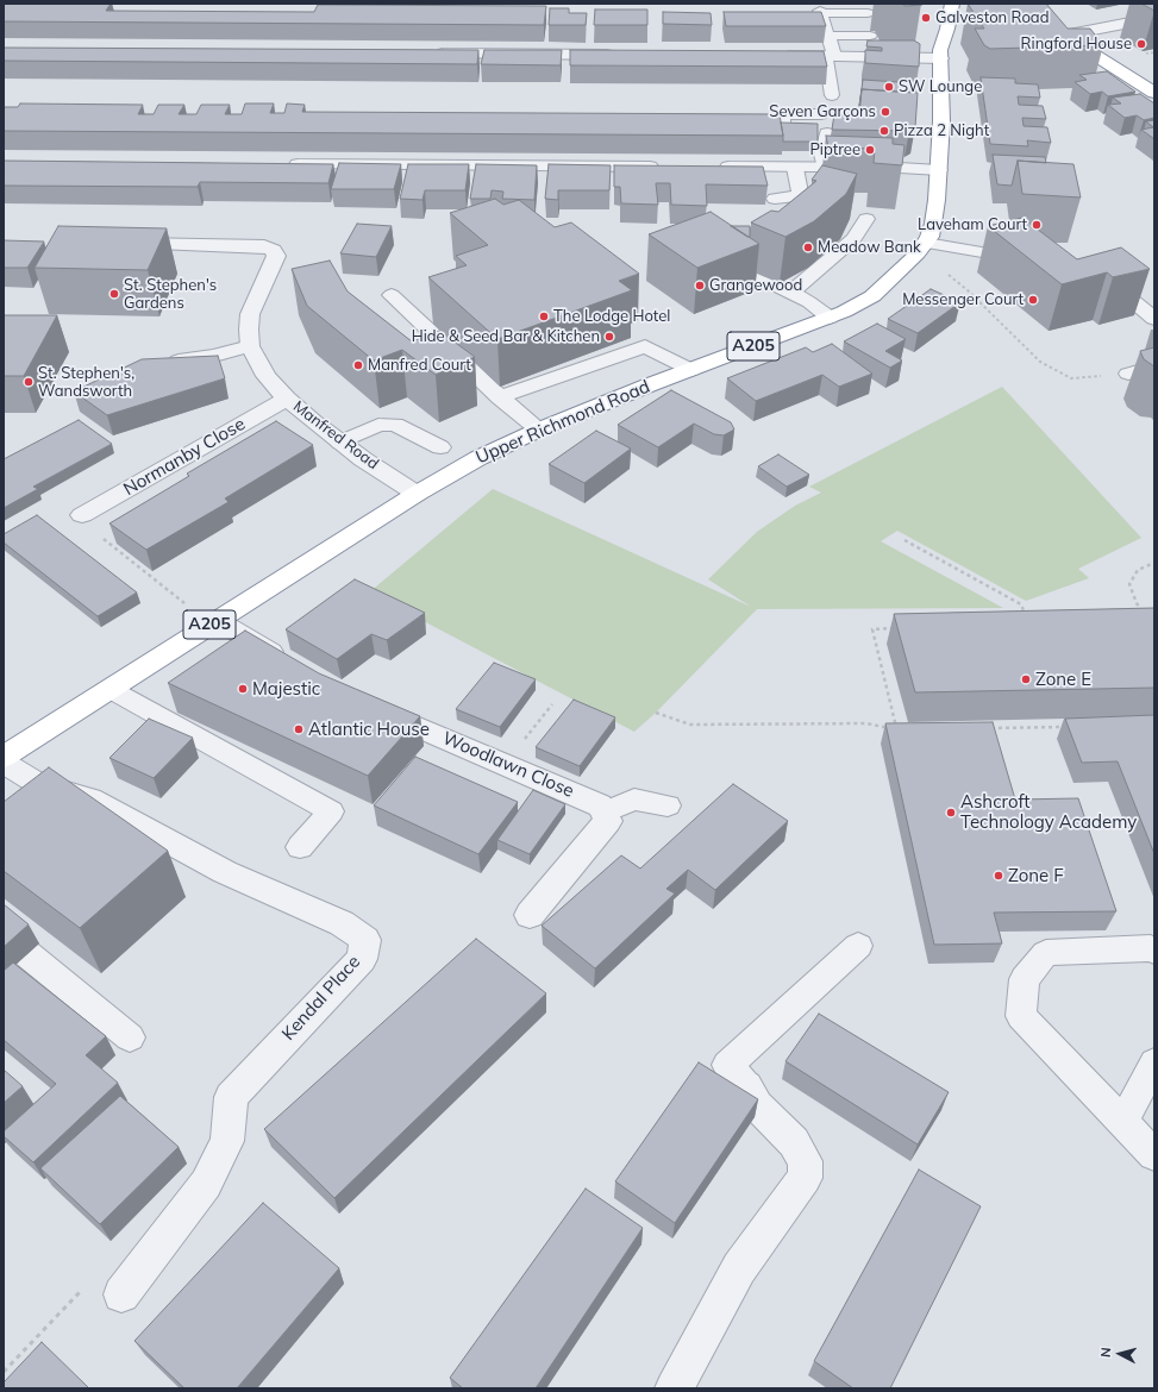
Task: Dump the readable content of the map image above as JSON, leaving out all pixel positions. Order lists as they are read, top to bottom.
{
  "streets": {
    "highway": ["A205", "Upper Richmond Road"],
    "street": [
      "Manfred Road",
      "Normanby Close",
      "Woodlawn Close",
      "Kendal Place"
    ]
  },
  "crossings": [
    ["Upper Richmond Road", "Manfred Road"],
    ["Manfred Road", "Normanby Close"]
  ],
  "places": [
    "Galveston Road",
    "Ringford House",
    "SW Lounge",
    "Seven Garçons",
    "Pizza 2 Night",
    "Piptree",
    "Laveham Court",
    "Meadow Bank",
    "Grangewood",
    "St. Stephen's Gardens",
    "Messenger Court",
    "The Lodge Hotel",
    "Hide & Seed Bar & Kitchen",
    "Manfred Court",
    "St. Stephen's, Wandsworth",
    "Zone E",
    "Majestic",
    "Atlantic House",
    "Ashcroft Technology Academy",
    "Zone F"
  ],
  "north": "left"
}
